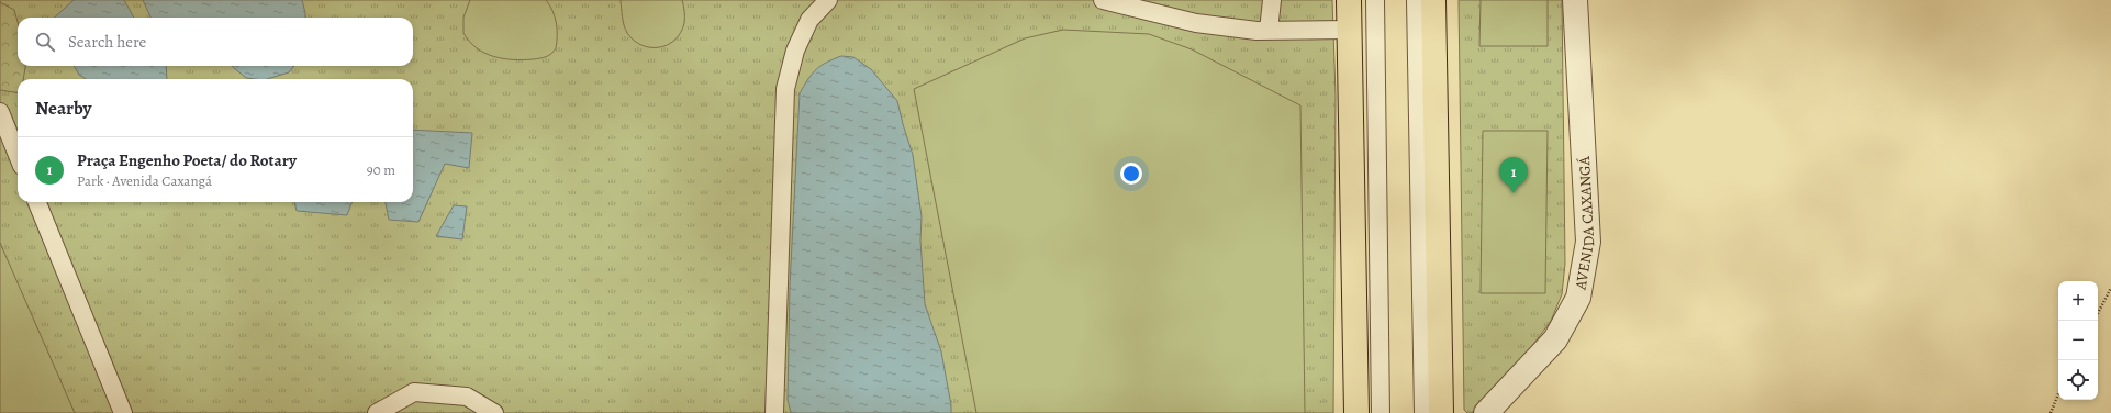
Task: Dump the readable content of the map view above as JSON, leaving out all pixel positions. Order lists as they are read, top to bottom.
{
  "streets": {
    "street": ["AVENIDA CAXANGÁ"]
  },
  "page": {
    "search": "Search here",
    "heading": "Nearby",
    "list": [
      {
        "mark": "1",
        "name": "Praça Engenho Poeta/ do Rotary",
        "note": "Park · Avenida Caxangá",
        "value": "90 m"
      }
    ],
    "pins": "1",
    "map_buttons": ["+", "−"]
  }
}
